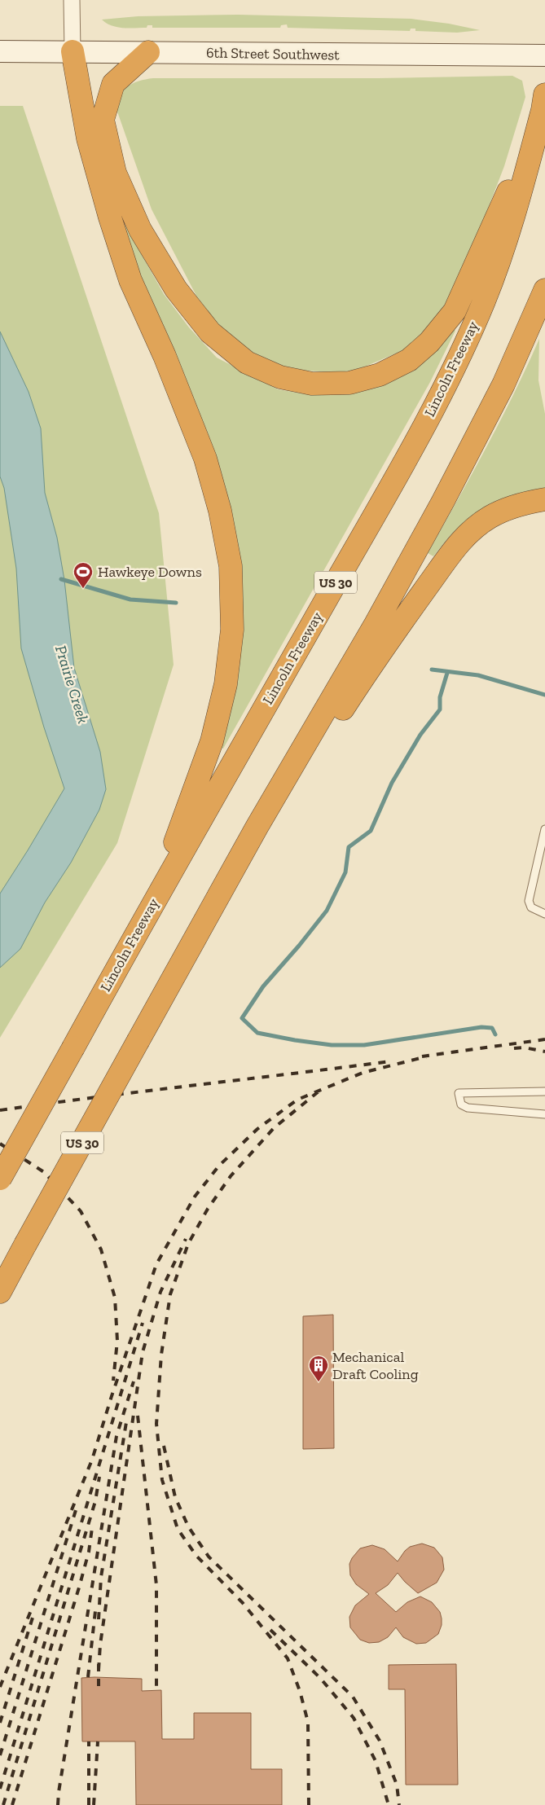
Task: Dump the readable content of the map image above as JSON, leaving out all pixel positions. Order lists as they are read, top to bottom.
{
  "streets": {
    "highway": ["Lincoln Freeway", "US 30"],
    "main road": ["6th Street Southwest"]
  },
  "water": ["Prairie Creek"],
  "places": {
    "sports": ["Hawkeye Downs"],
    "building": ["Mechanical Draft Cooling"]
  }
}
